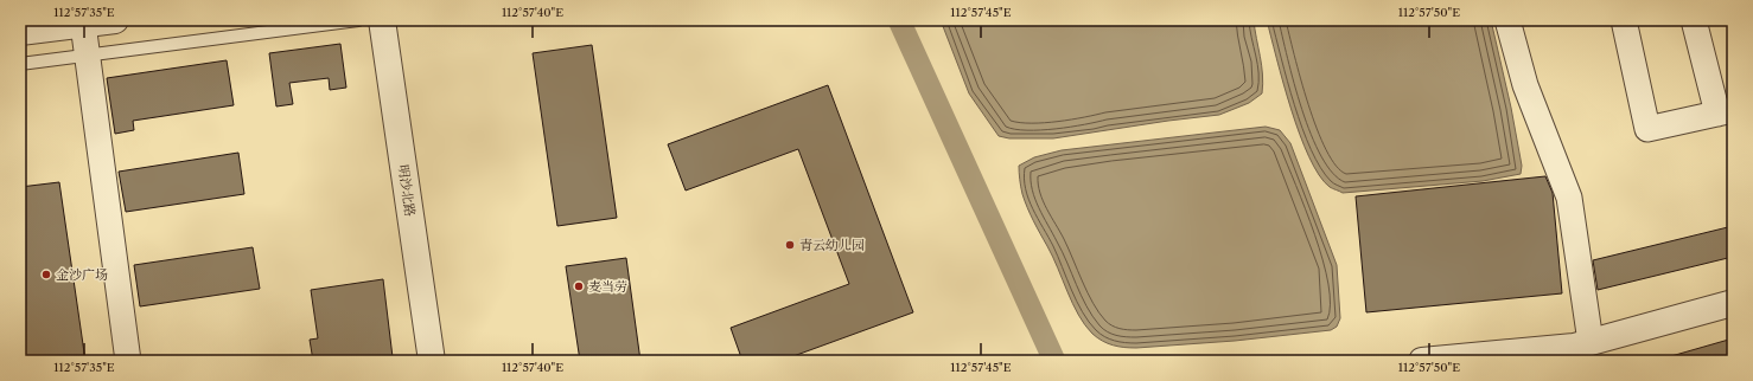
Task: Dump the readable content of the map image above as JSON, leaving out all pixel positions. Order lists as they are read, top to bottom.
{
  "streets": {
    "street": ["明沙北路"]
  },
  "places": ["青云幼儿园", "金沙广场", "麦当劳"],
  "coordinates": [
    "112°57'35\"E",
    "112°57'40\"E",
    "112°57'45\"E",
    "112°57'50\"E"
  ]
}
